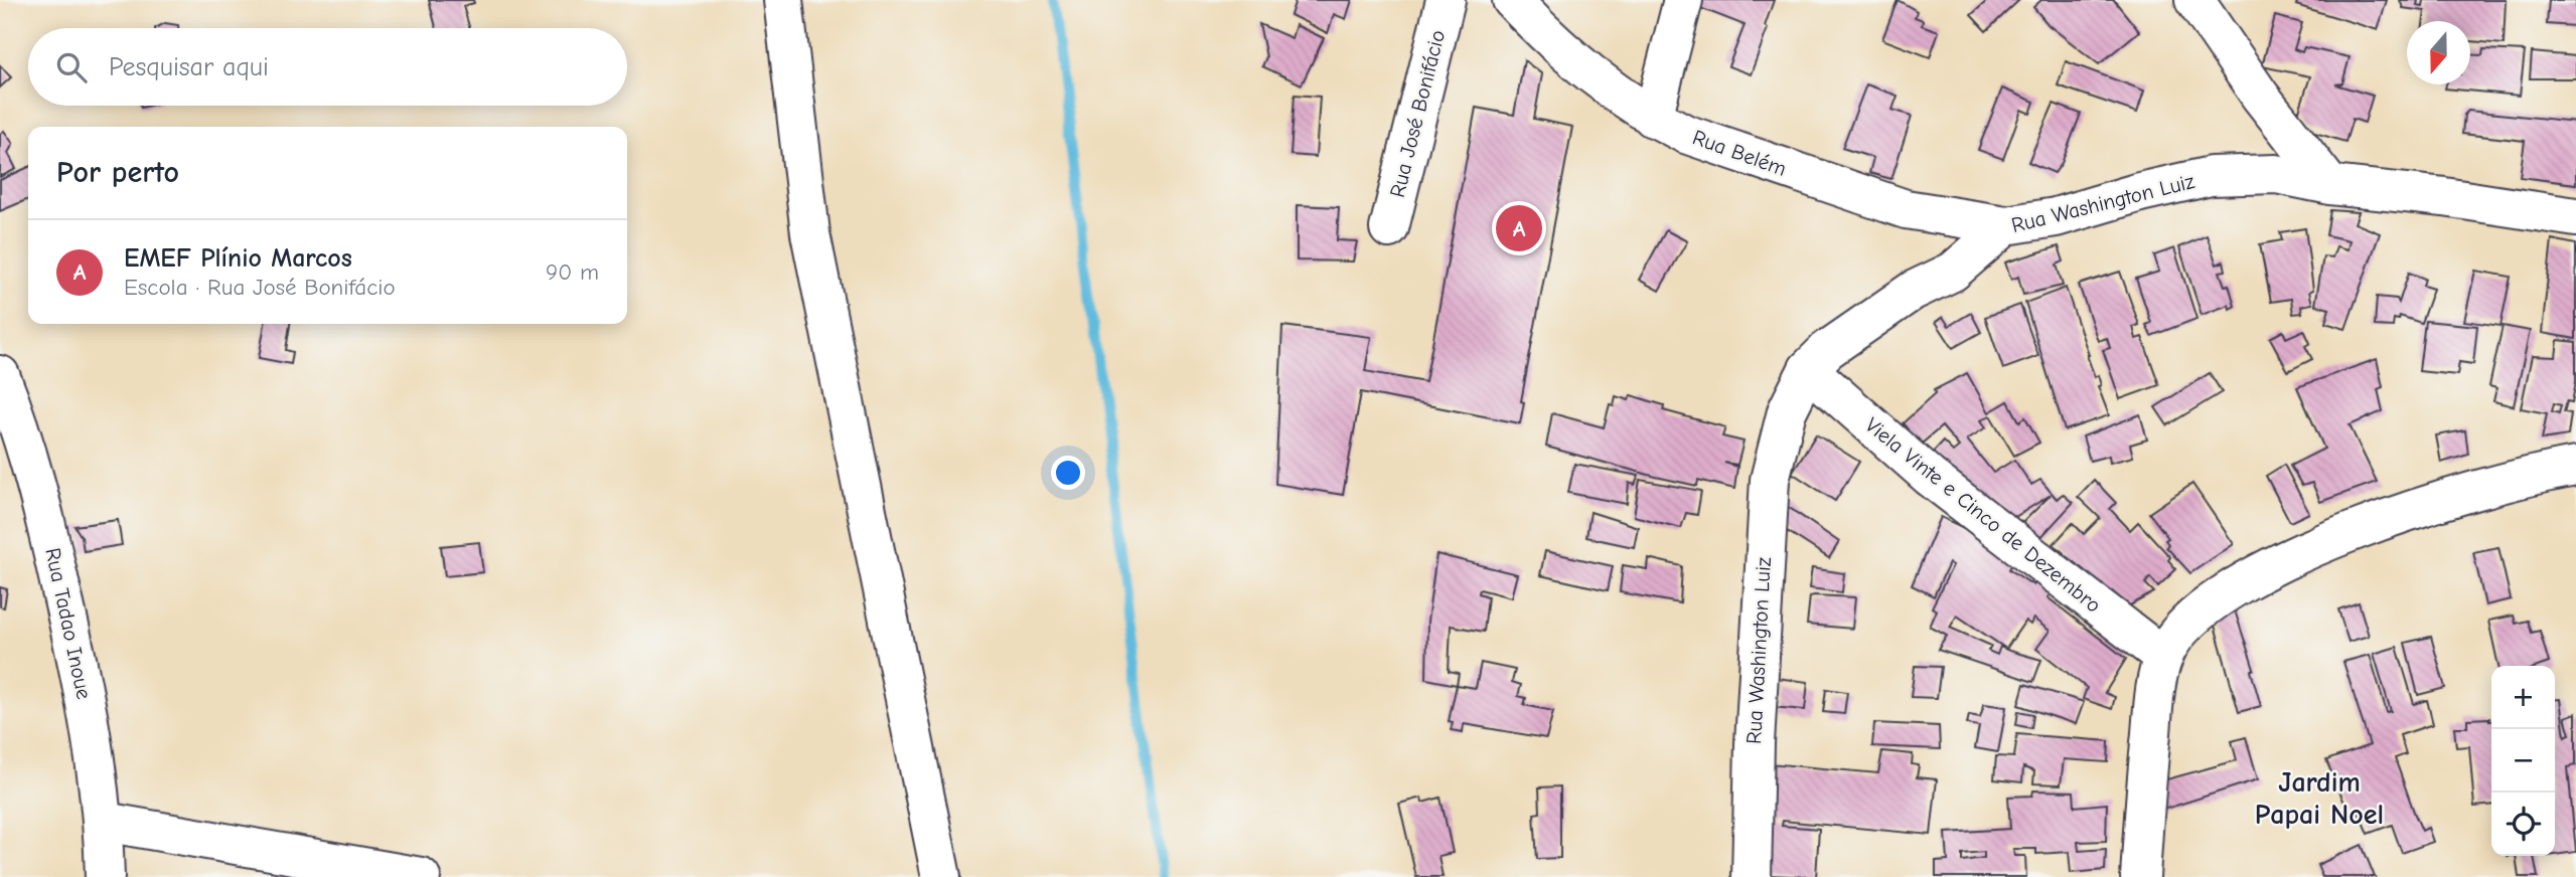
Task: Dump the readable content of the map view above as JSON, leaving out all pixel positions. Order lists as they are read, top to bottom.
{
  "streets": {
    "street": [
      "Rua José Bonifácio",
      "Rua Belém",
      "Rua Washington Luiz",
      "Viela Vinte e Cinco de Dezembro",
      "Rua Tadao Inoue"
    ]
  },
  "crossings": [
    ["Rua Belém", "Rua Washington Luiz"],
    ["Rua Washington Luiz", "Viela Vinte e Cinco de Dezembro"]
  ],
  "districts": ["Jardim Papai Noel"],
  "north": "bottom",
  "page": {
    "search": "Pesquisar aqui",
    "heading": "Por perto",
    "pins": "A",
    "list": [
      {
        "mark": "A",
        "name": "EMEF Plínio Marcos",
        "note": "Escola · Rua José Bonifácio",
        "value": "90 m"
      }
    ],
    "map_buttons": ["+", "−"]
  }
}
